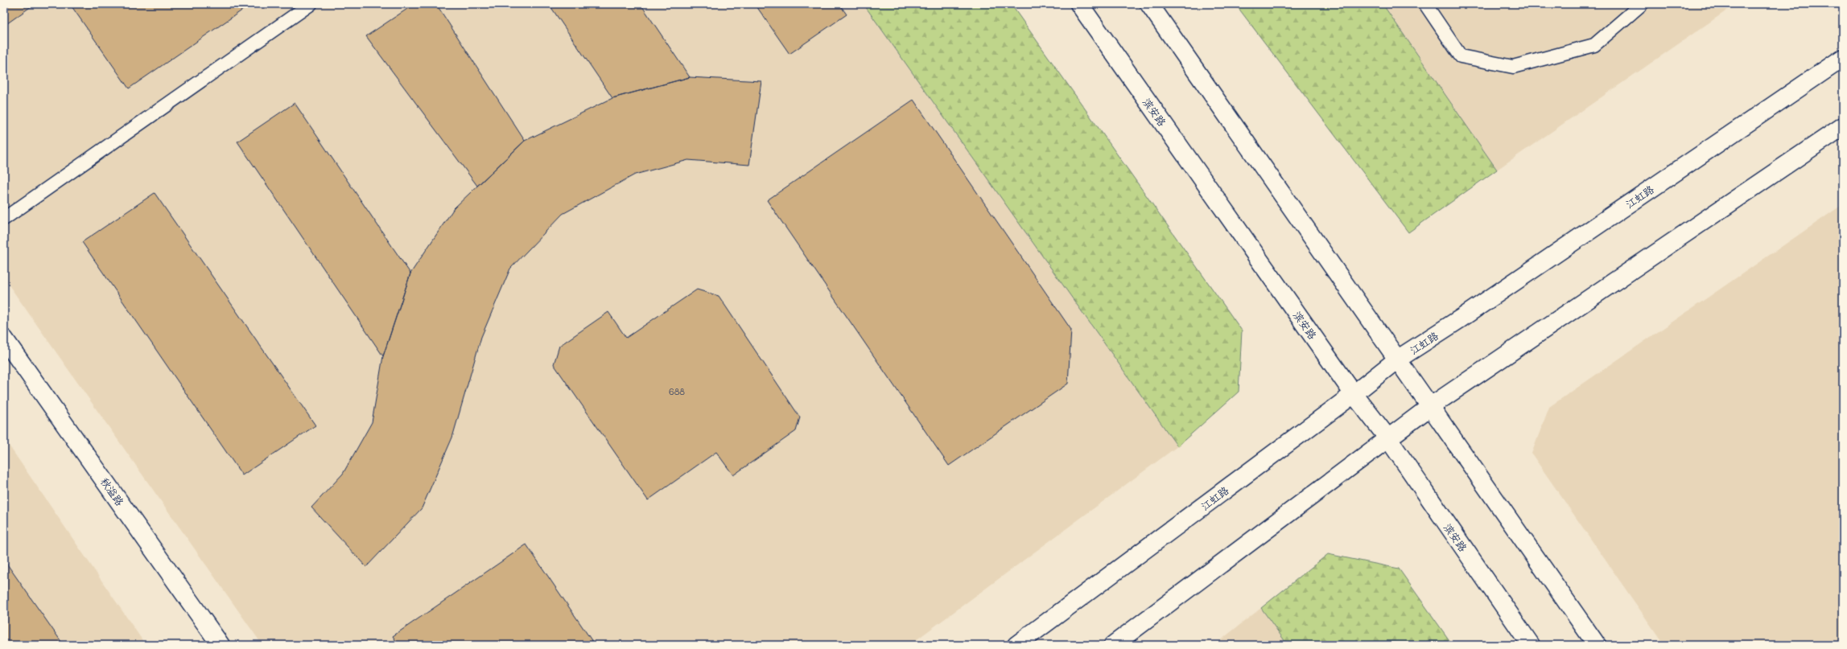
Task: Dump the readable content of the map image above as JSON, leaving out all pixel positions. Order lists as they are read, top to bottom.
{
  "streets": {
    "main road": ["滨安路", "江虹路", "秋溢路"]
  },
  "crossings": [
    ["滨安路", "江虹路"]
  ],
  "house_numbers": ["688"]
}
